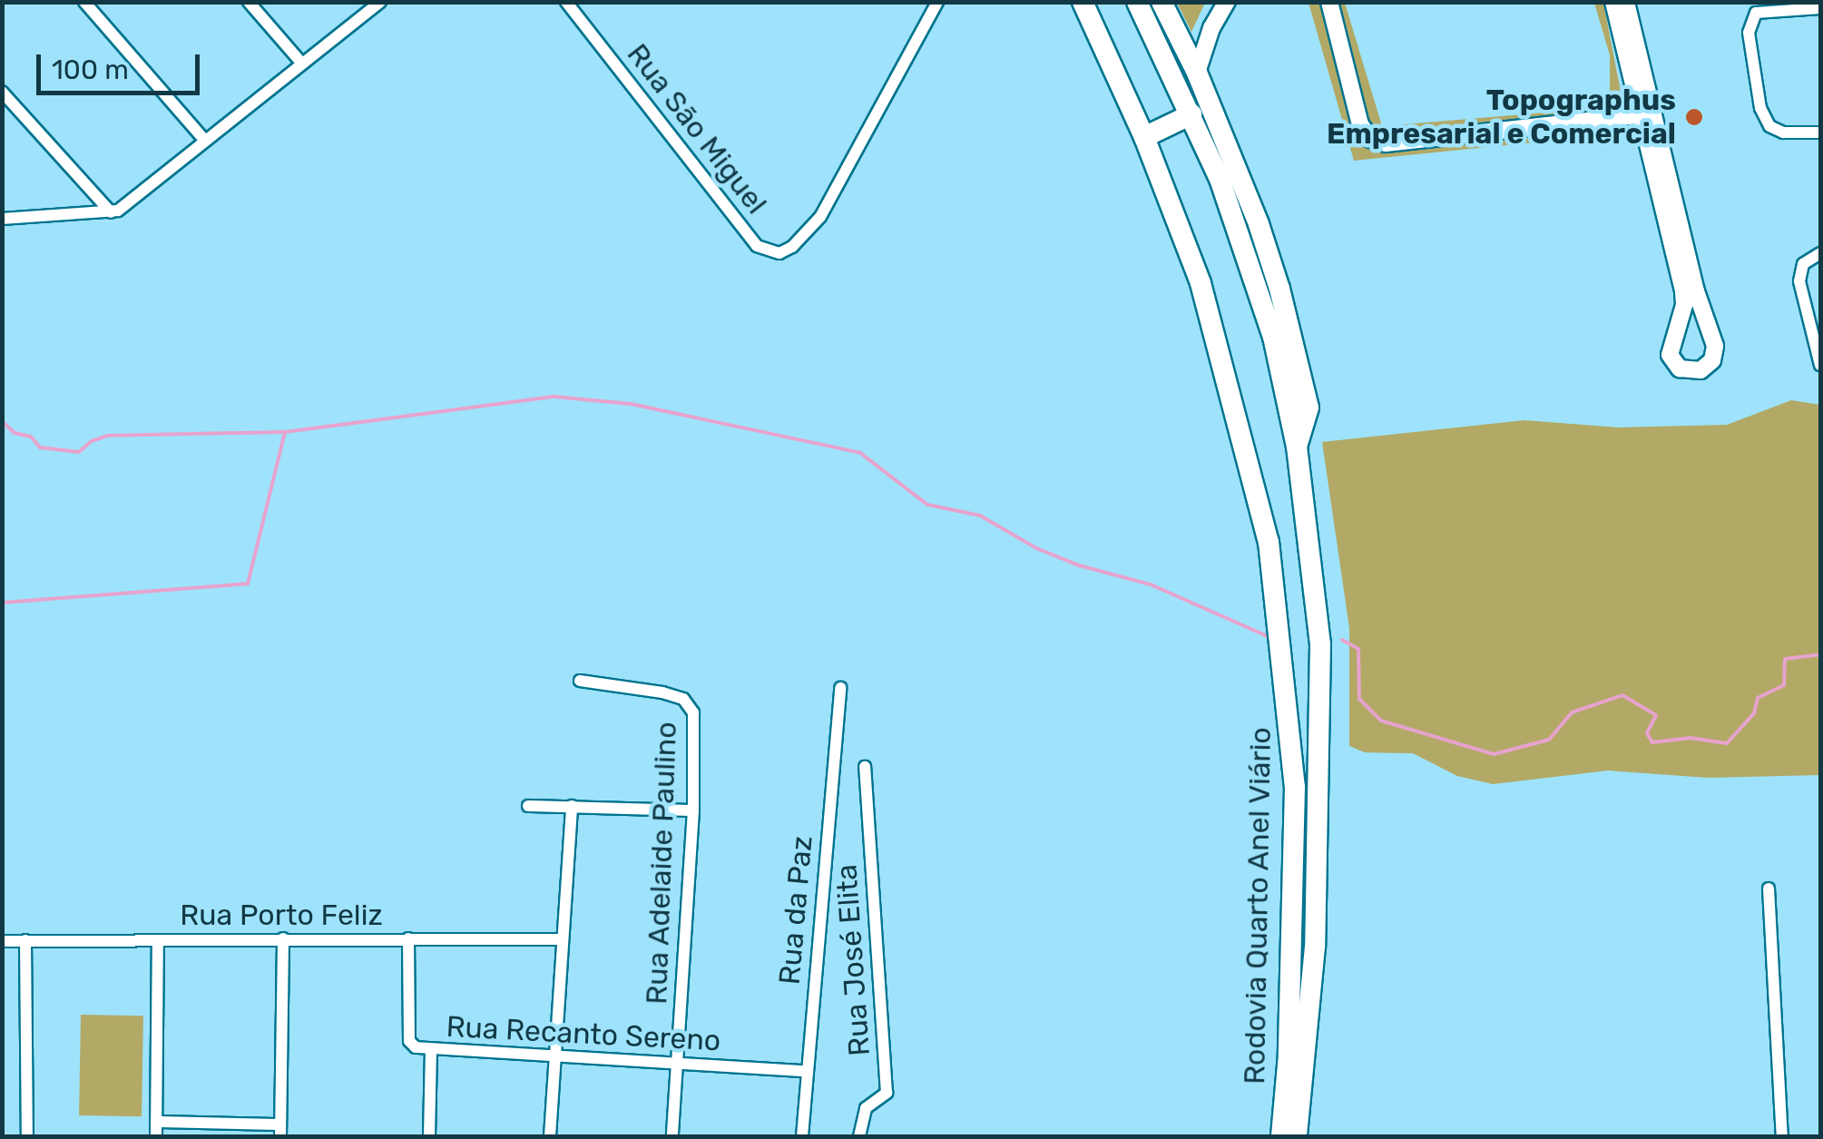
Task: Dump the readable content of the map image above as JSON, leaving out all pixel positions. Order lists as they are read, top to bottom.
{
  "streets": {
    "highway": ["Rodovia Quarto Anel Viário"],
    "street": [
      "Rua São Miguel",
      "Rua Adelaide Paulino",
      "Rua da Paz",
      "Rua Porto Feliz",
      "Rua José Elita",
      "Rua Recanto Sereno"
    ]
  },
  "crossings": [
    ["Rua Adelaide Paulino", "Rua Recanto Sereno"],
    ["Rua da Paz", "Rua Recanto Sereno"],
    ["Rua Porto Feliz", "Rua Recanto Sereno"]
  ],
  "places": ["Topographus Empresarial e Comercial"],
  "scale_bar": "100 m"
}
